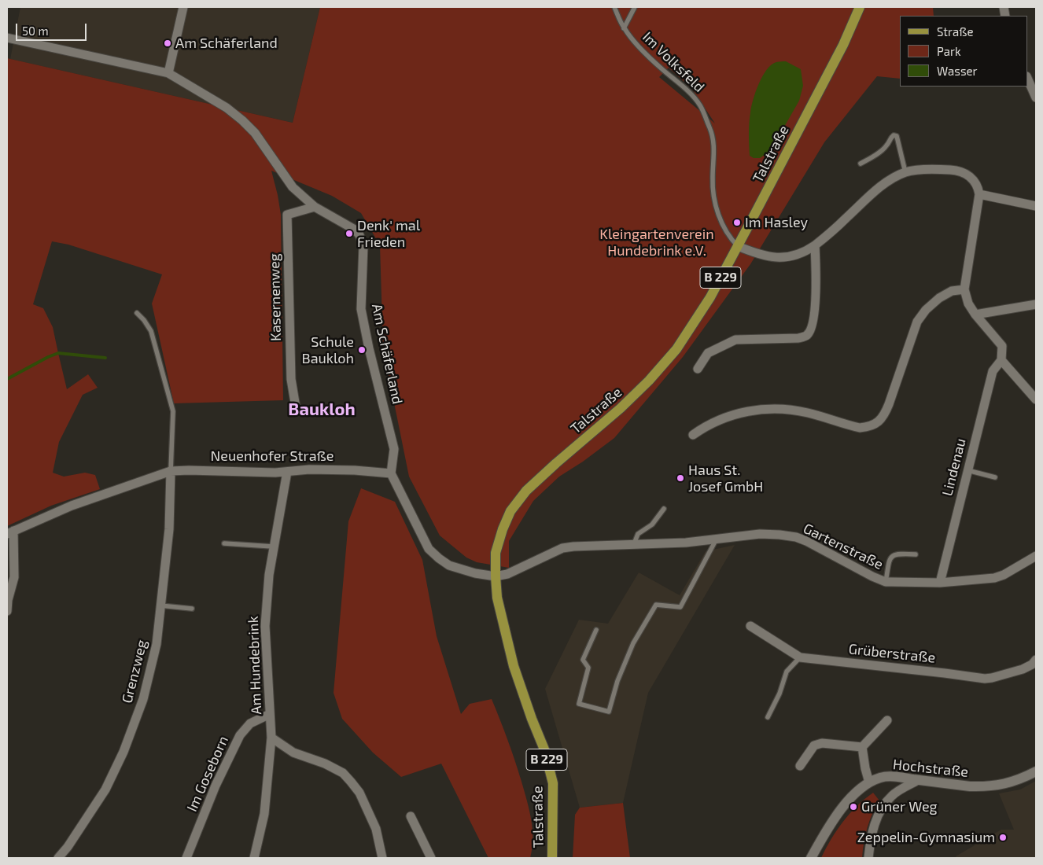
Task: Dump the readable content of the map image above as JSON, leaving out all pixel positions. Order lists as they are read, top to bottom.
{
  "streets": {
    "main road": ["Talstraße", "B 229", "Hochstraße"],
    "street": [
      "Kasernenweg",
      "Am Schäferland",
      "Neuenhofer Straße",
      "Lindenau",
      "Gartenstraße",
      "Grüberstraße",
      "Am Hundebrink",
      "Grenzweg",
      "Im Goseborn"
    ],
    "lane": ["Im Volksfeld"]
  },
  "crossings": [
    ["Im Volksfeld", "Talstraße"],
    ["Talstraße", "Gartenstraße"],
    ["Kasernenweg", "Am Schäferland"],
    ["Am Schäferland", "Neuenhofer Straße"],
    ["Neuenhofer Straße", "Am Hundebrink"],
    ["Neuenhofer Straße", "Grenzweg"],
    ["Lindenau", "Gartenstraße"],
    ["Am Hundebrink", "Im Goseborn"]
  ],
  "districts": ["Baukloh"],
  "parks": ["Kleingartenverein Hundebrink e.V."],
  "places": [
    "Am Schäferland",
    "Im Hasley",
    "Denk' mal Frieden",
    "Schule Baukloh",
    "Haus St. Josef GmbH",
    "Grüner Weg",
    "Zeppelin-Gymnasium"
  ],
  "legend": ["Straße", "Park", "Wasser"],
  "scale_bar": "50 m"
}
